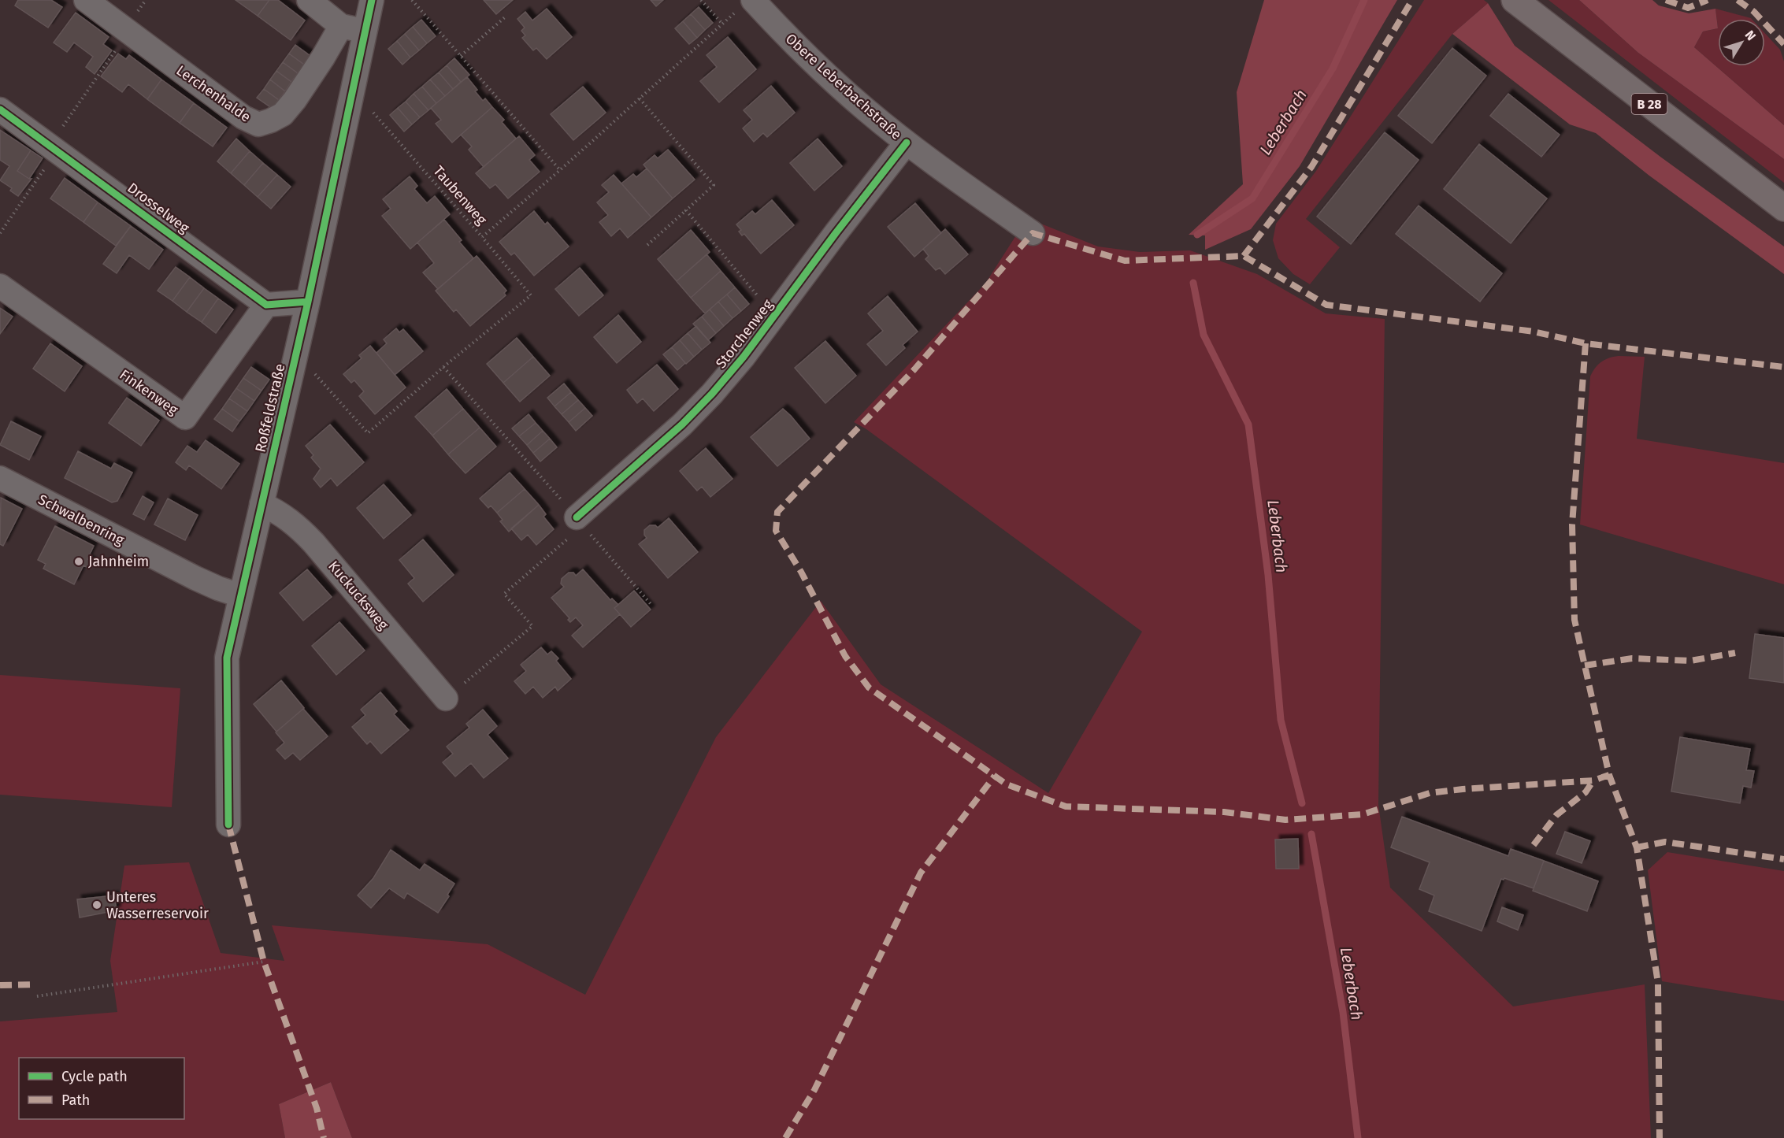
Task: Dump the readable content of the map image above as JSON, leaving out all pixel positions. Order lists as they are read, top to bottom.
{
  "streets": {
    "main road": ["B 28"],
    "street": [
      "Obere Leberbachstraße",
      "Lerchenhalde",
      "Drosselweg",
      "Storchenweg",
      "Finkenweg",
      "Roßfeldstraße",
      "Schwalbenring",
      "Kuckucksweg"
    ],
    "path": ["Taubenweg"]
  },
  "crossings": [
    ["Obere Leberbachstraße", "Taubenweg"],
    ["Obere Leberbachstraße", "Storchenweg"],
    ["Taubenweg", "Roßfeldstraße"],
    ["Drosselweg", "Finkenweg"],
    ["Roßfeldstraße", "Schwalbenring"],
    ["Roßfeldstraße", "Kuckucksweg"]
  ],
  "water": ["Leberbach"],
  "places": ["Jahnheim", "Unteres Wasserreservoir"],
  "legend": ["Cycle path", "Path"],
  "north": "top right"
}
